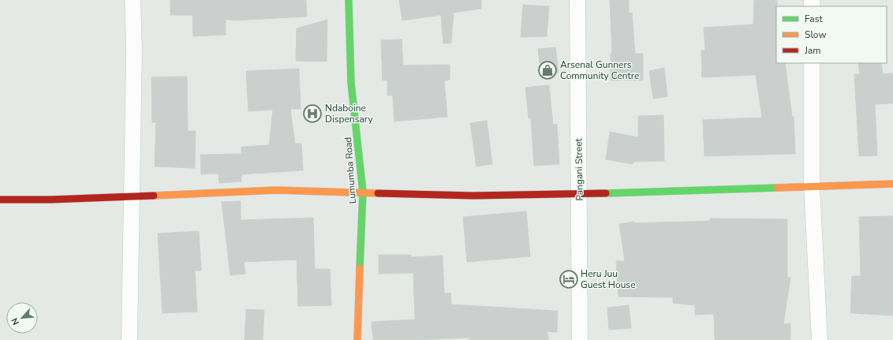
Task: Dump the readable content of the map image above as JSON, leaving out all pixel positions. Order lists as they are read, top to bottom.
{
  "streets": {
    "street": ["Pangani Street", "Lumumba Road"]
  },
  "places": {
    "shop": ["Arsenal Gunners Community Centre"],
    "hospital": ["Ndaboine Dispensary"],
    "hotel": ["Heru Juu Guest House"]
  },
  "legend": ["Fast", "Slow", "Jam"],
  "north": "bottom left"
}
